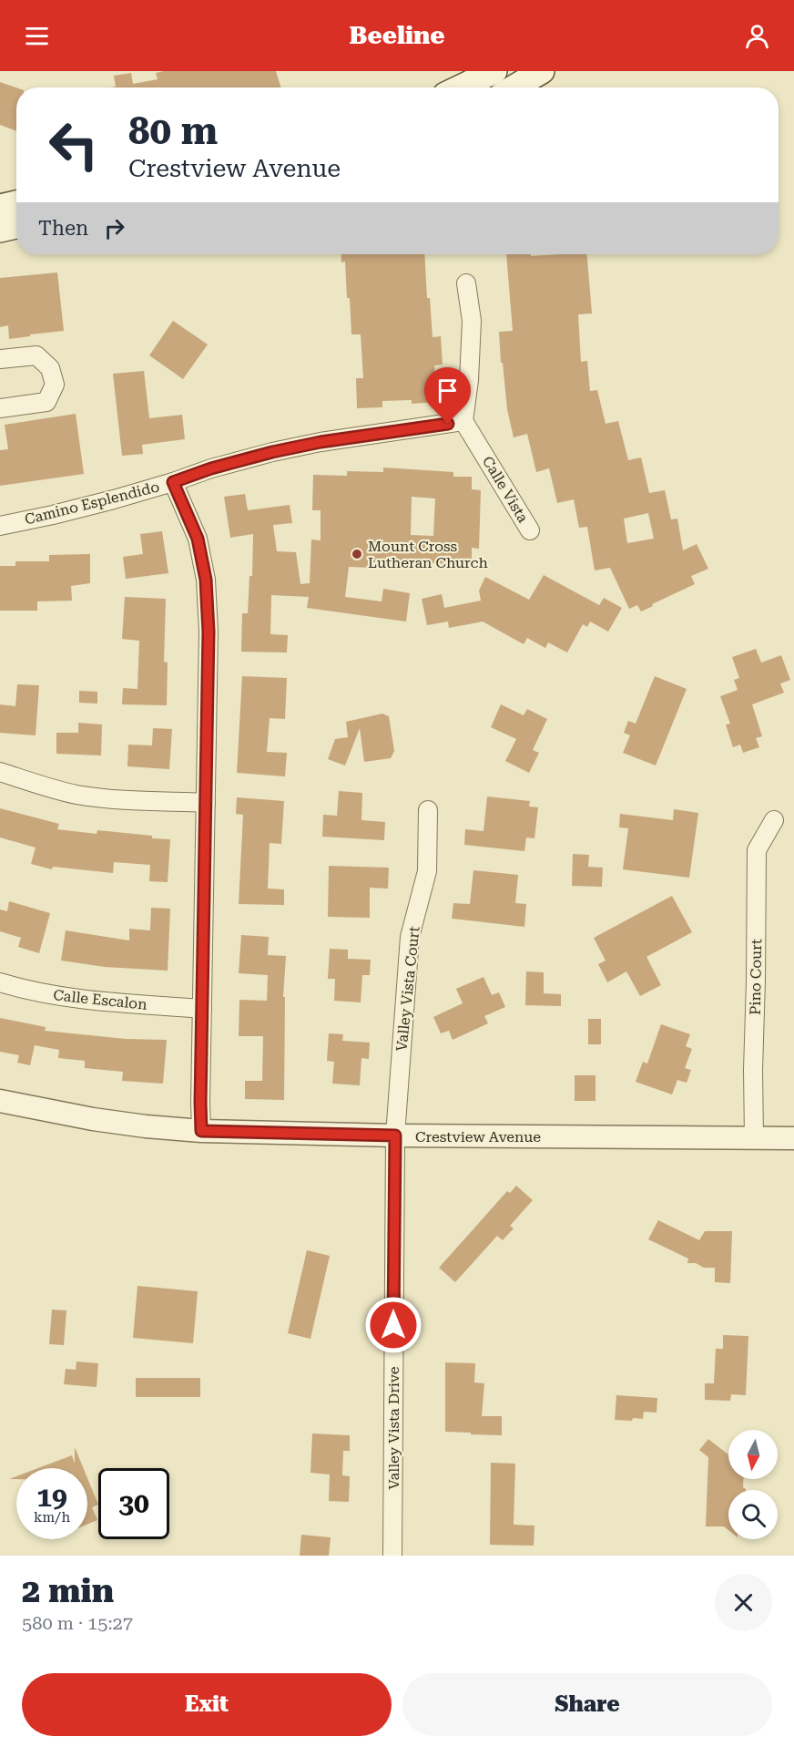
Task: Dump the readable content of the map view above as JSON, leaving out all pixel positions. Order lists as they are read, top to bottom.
{
  "streets": {
    "street": [
      "Calle Vista",
      "Camino Esplendido",
      "Pino Court",
      "Valley Vista Court",
      "Calle Escalon",
      "Crestview Avenue",
      "Valley Vista Drive"
    ]
  },
  "crossings": [
    ["Calle Vista", "Camino Esplendido"],
    ["Pino Court", "Crestview Avenue"],
    ["Valley Vista Court", "Crestview Avenue"],
    ["Valley Vista Court", "Valley Vista Drive"],
    ["Crestview Avenue", "Valley Vista Drive"]
  ],
  "places": ["Mount Cross Lutheran Church"],
  "north": "bottom",
  "page": {
    "header": "Beeline",
    "turn": ["80 m", "Crestview Avenue"],
    "then": "Then",
    "speed": "19 km/h",
    "limit": "30",
    "heading": ["2 min", "580 m · 15:27"],
    "buttons": ["Exit", "Share"]
  }
}
